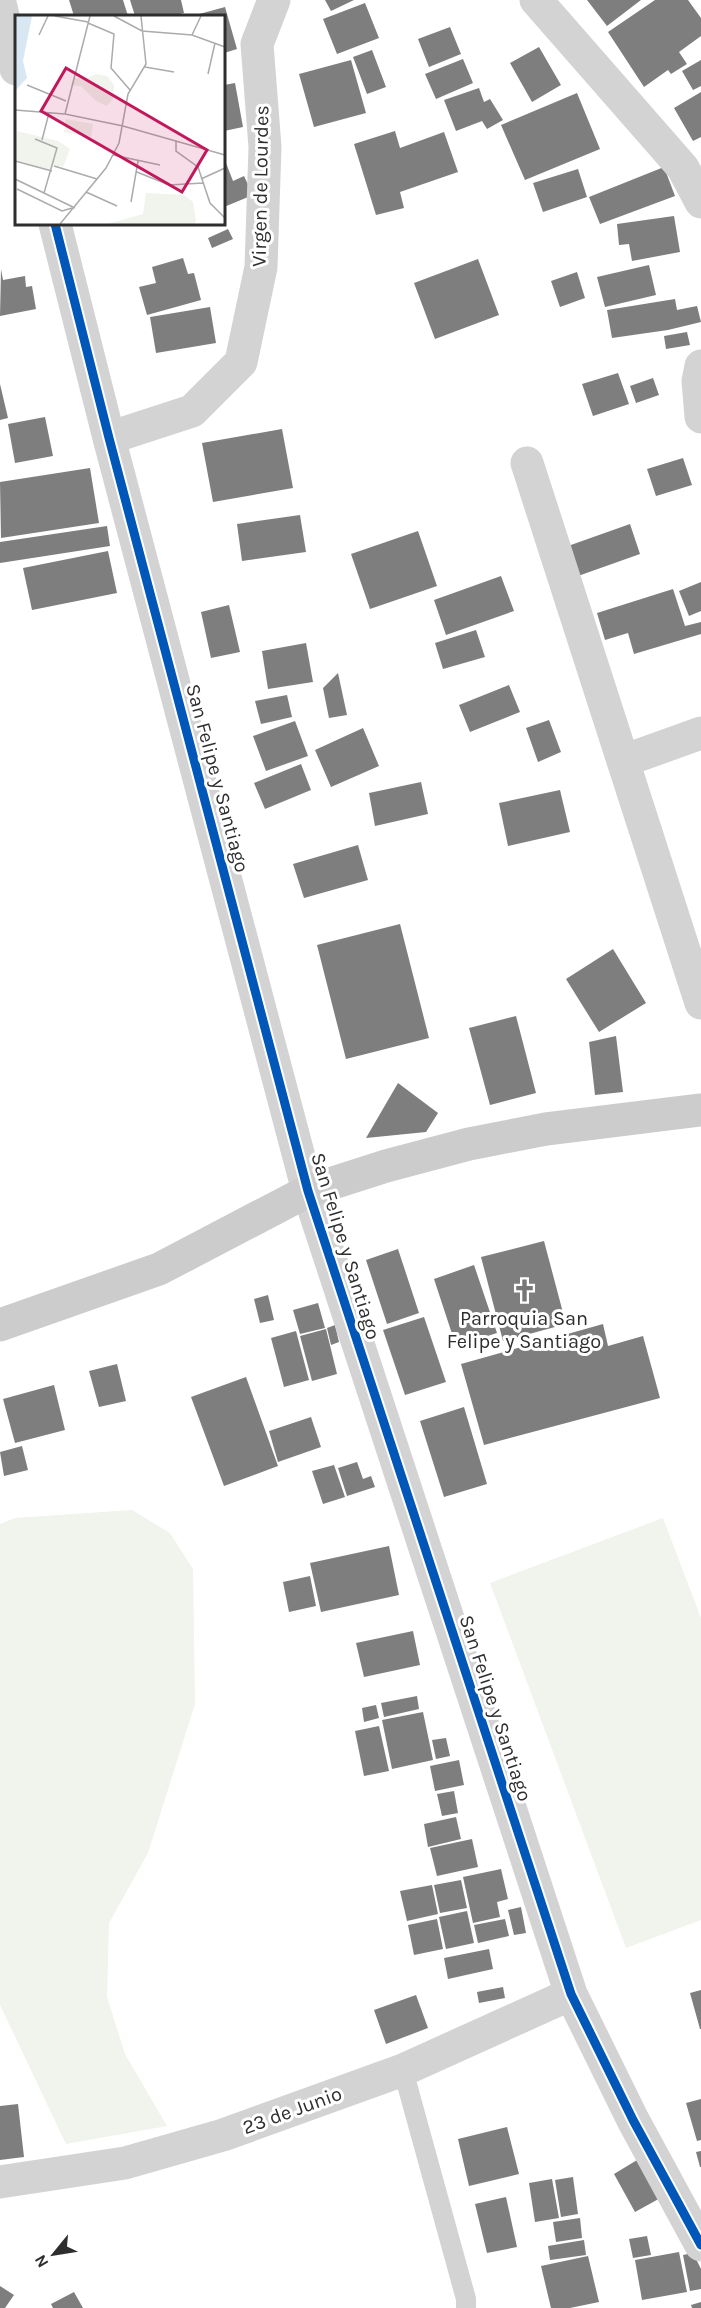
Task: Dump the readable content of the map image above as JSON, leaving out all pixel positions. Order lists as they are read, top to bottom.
{
  "streets": {
    "street": ["Virgen de Lourdes", "San Felipe y Santiago", "23 de Junio"]
  },
  "crossings": [
    ["Virgen de Lourdes", "San Felipe y Santiago"],
    ["San Felipe y Santiago", "23 de Junio"]
  ],
  "places": {
    "church": ["Parroquia San Felipe y Santiago"]
  },
  "north": "bottom left"
}
